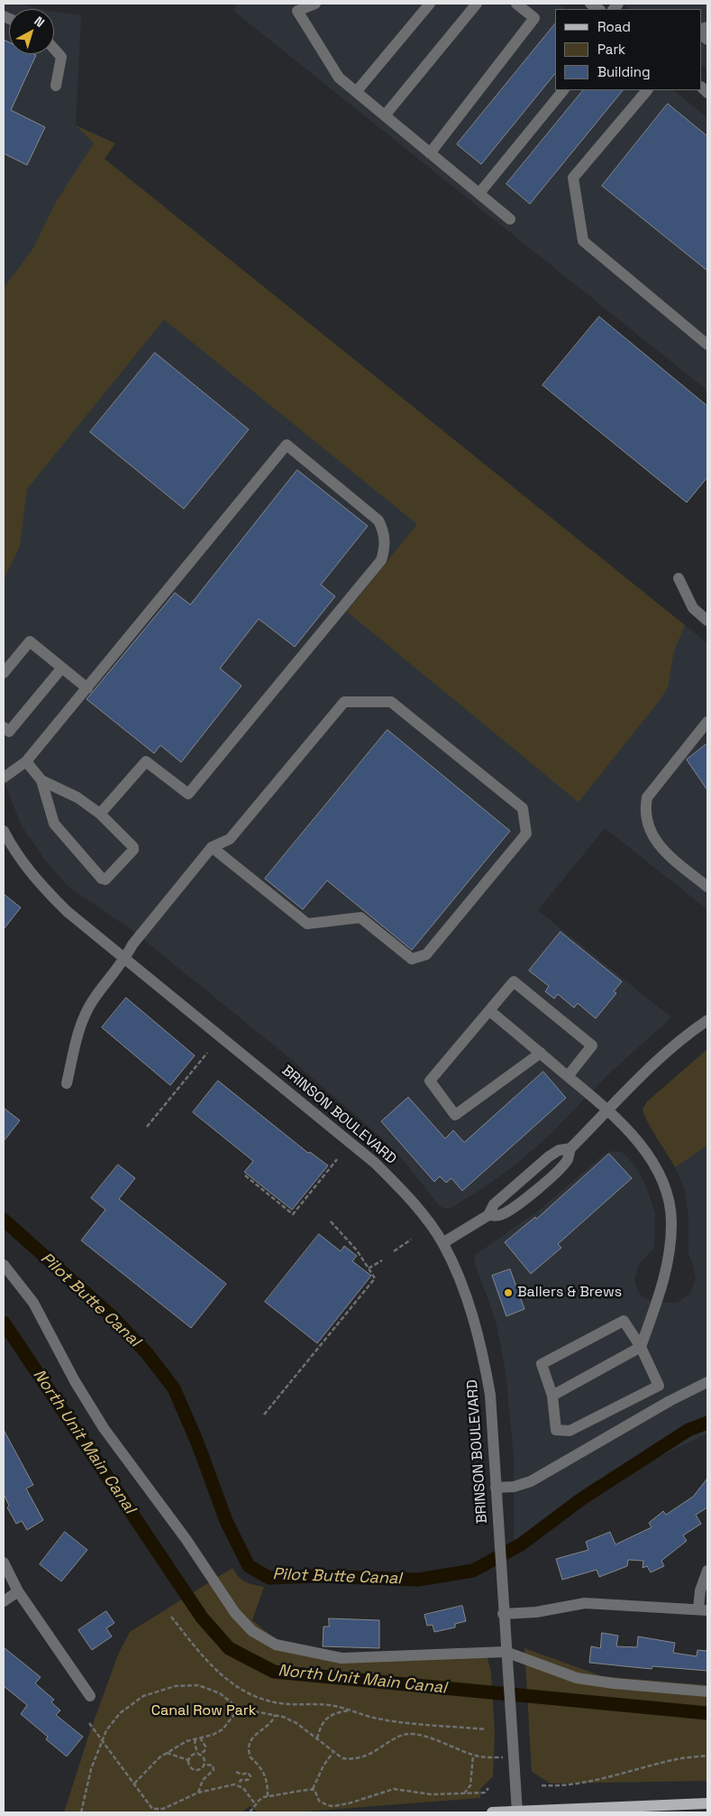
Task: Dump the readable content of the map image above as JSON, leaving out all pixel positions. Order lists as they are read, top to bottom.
{
  "streets": {
    "street": ["BRINSON BOULEVARD"]
  },
  "water": ["Pilot Butte Canal", "North Unit Main Canal"],
  "parks": ["Canal Row Park"],
  "places": ["Ballers & Brews"],
  "legend": ["Road", "Park", "Building"],
  "north": "top right"
}
